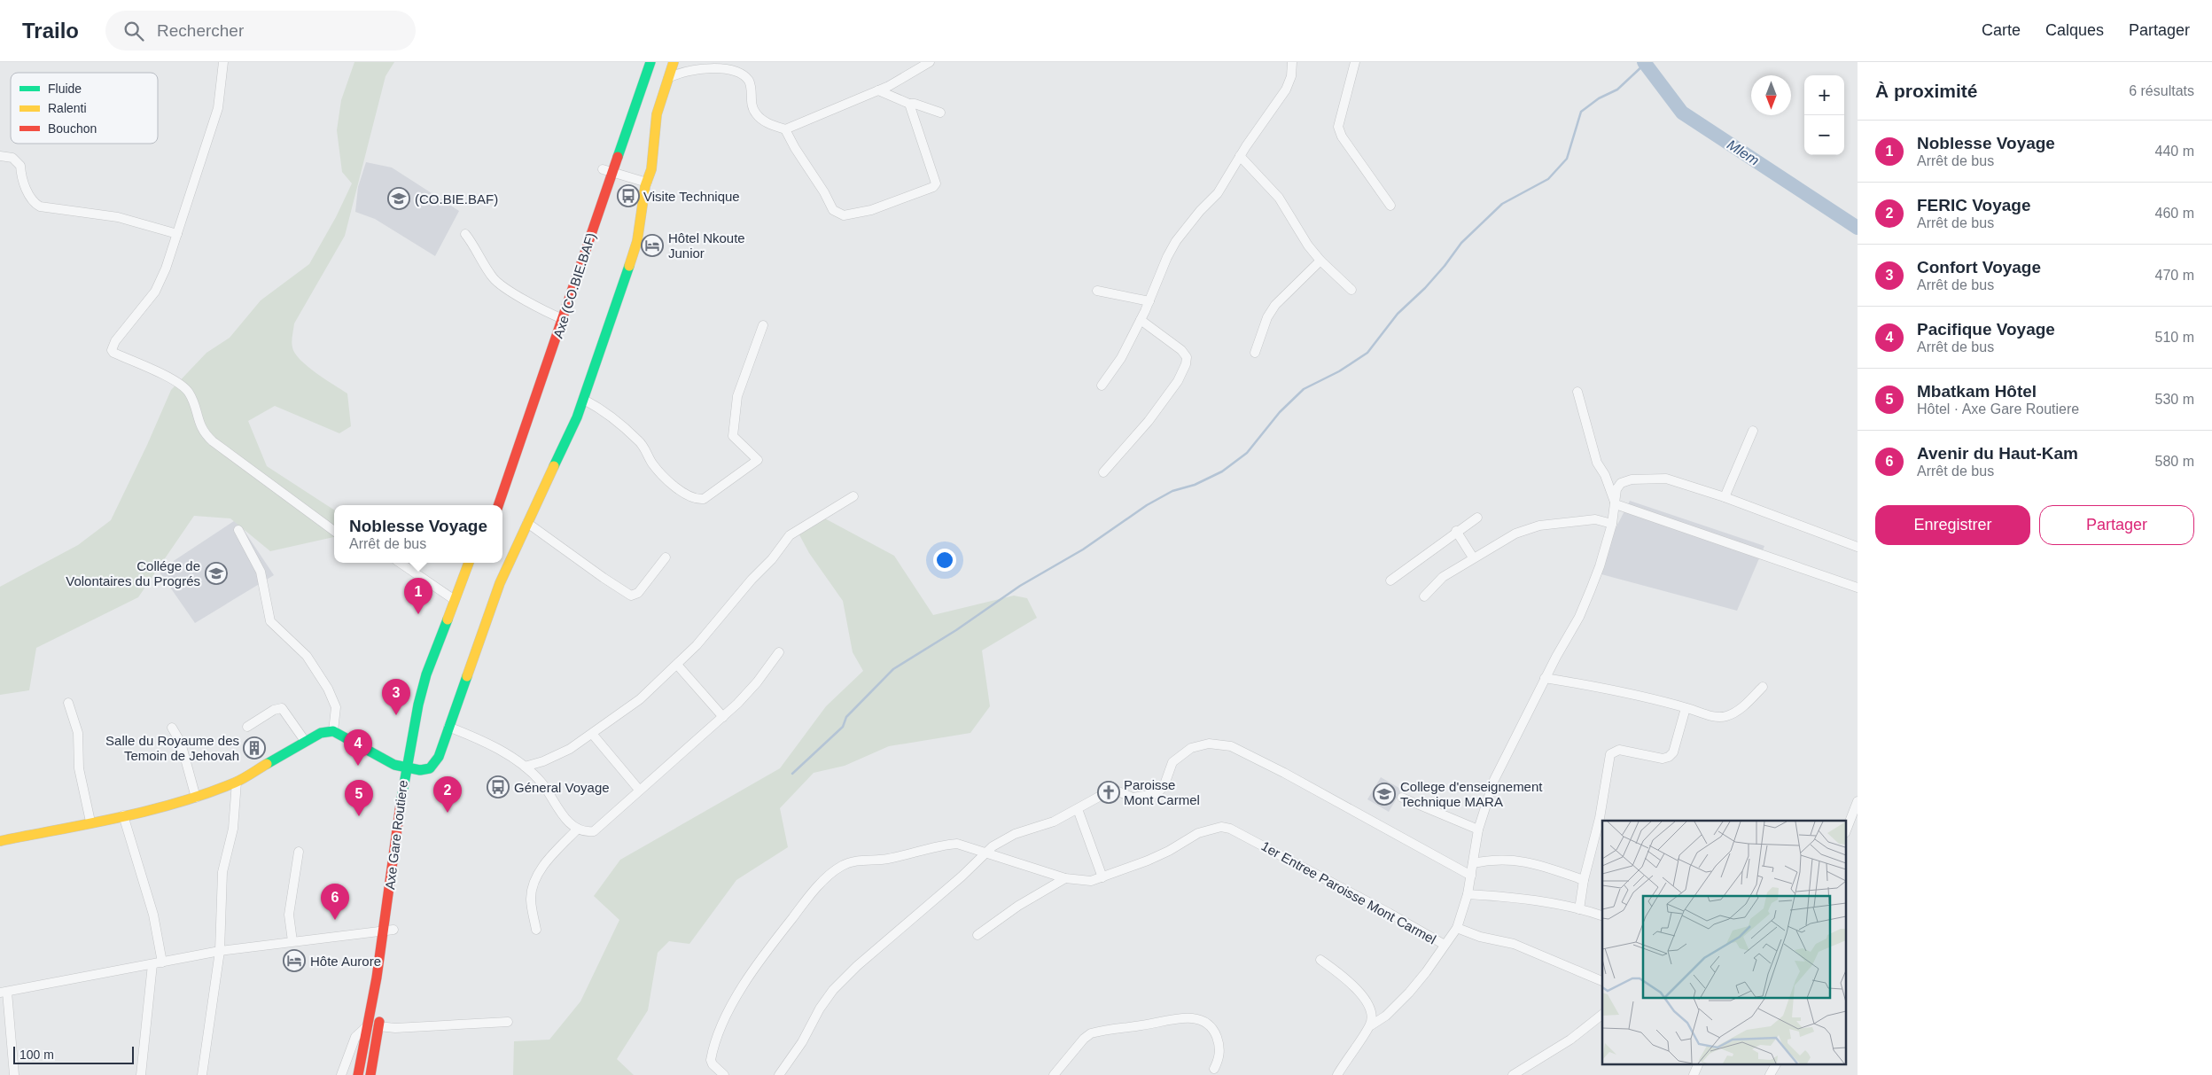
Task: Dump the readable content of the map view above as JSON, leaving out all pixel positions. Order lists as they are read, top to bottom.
{
  "streets": {
    "main road": ["Axe (CO.BIE.BAF)", "Axe Gare Routiere"],
    "street": ["1er Entree Paroisse Mont Carmel"]
  },
  "water": ["Mlem"],
  "places": {
    "bus stop": ["Visite Technique", "Géneral Voyage"],
    "school or university": ["(CO.BIE.BAF)", "Collége de Volontaires du Progrés", "College d'enseignement Technique MARA"],
    "hotel": ["Hôtel Nkoute Junior", "Hôte Aurore"],
    "building": ["Salle du Royaume des Temoin de Jehovah"],
    "church": ["Paroisse Mont Carmel"]
  },
  "legend": ["Fluide", "Ralenti", "Bouchon"],
  "scale_bar": "100 m",
  "north": "bottom",
  "page": {
    "header": "Trailo",
    "search": "Rechercher",
    "nav": ["Carte", "Calques", "Partager"],
    "heading": ["À proximité", "6 résultats"],
    "map_buttons": ["+", "−"],
    "list": [
      {
        "mark": "1",
        "name": "Noblesse Voyage",
        "note": "Arrêt de bus",
        "value": "440 m"
      },
      {
        "mark": "2",
        "name": "FERIC Voyage",
        "note": "Arrêt de bus",
        "value": "460 m"
      },
      {
        "mark": "3",
        "name": "Confort Voyage",
        "note": "Arrêt de bus",
        "value": "470 m"
      },
      {
        "mark": "4",
        "name": "Pacifique Voyage",
        "note": "Arrêt de bus",
        "value": "510 m"
      },
      {
        "mark": "5",
        "name": "Mbatkam Hôtel",
        "note": "Hôtel · Axe Gare Routiere",
        "value": "530 m"
      },
      {
        "mark": "6",
        "name": "Avenir du Haut-Kam",
        "note": "Arrêt de bus",
        "value": "580 m"
      }
    ],
    "buttons": ["Enregistrer", "Partager"],
    "popup": ["Noblesse Voyage", "Arrêt de bus"],
    "pins": [
      "1",
      "3",
      "4",
      "2",
      "5",
      "6"
    ],
    "scale": "100 m"
  }
}
